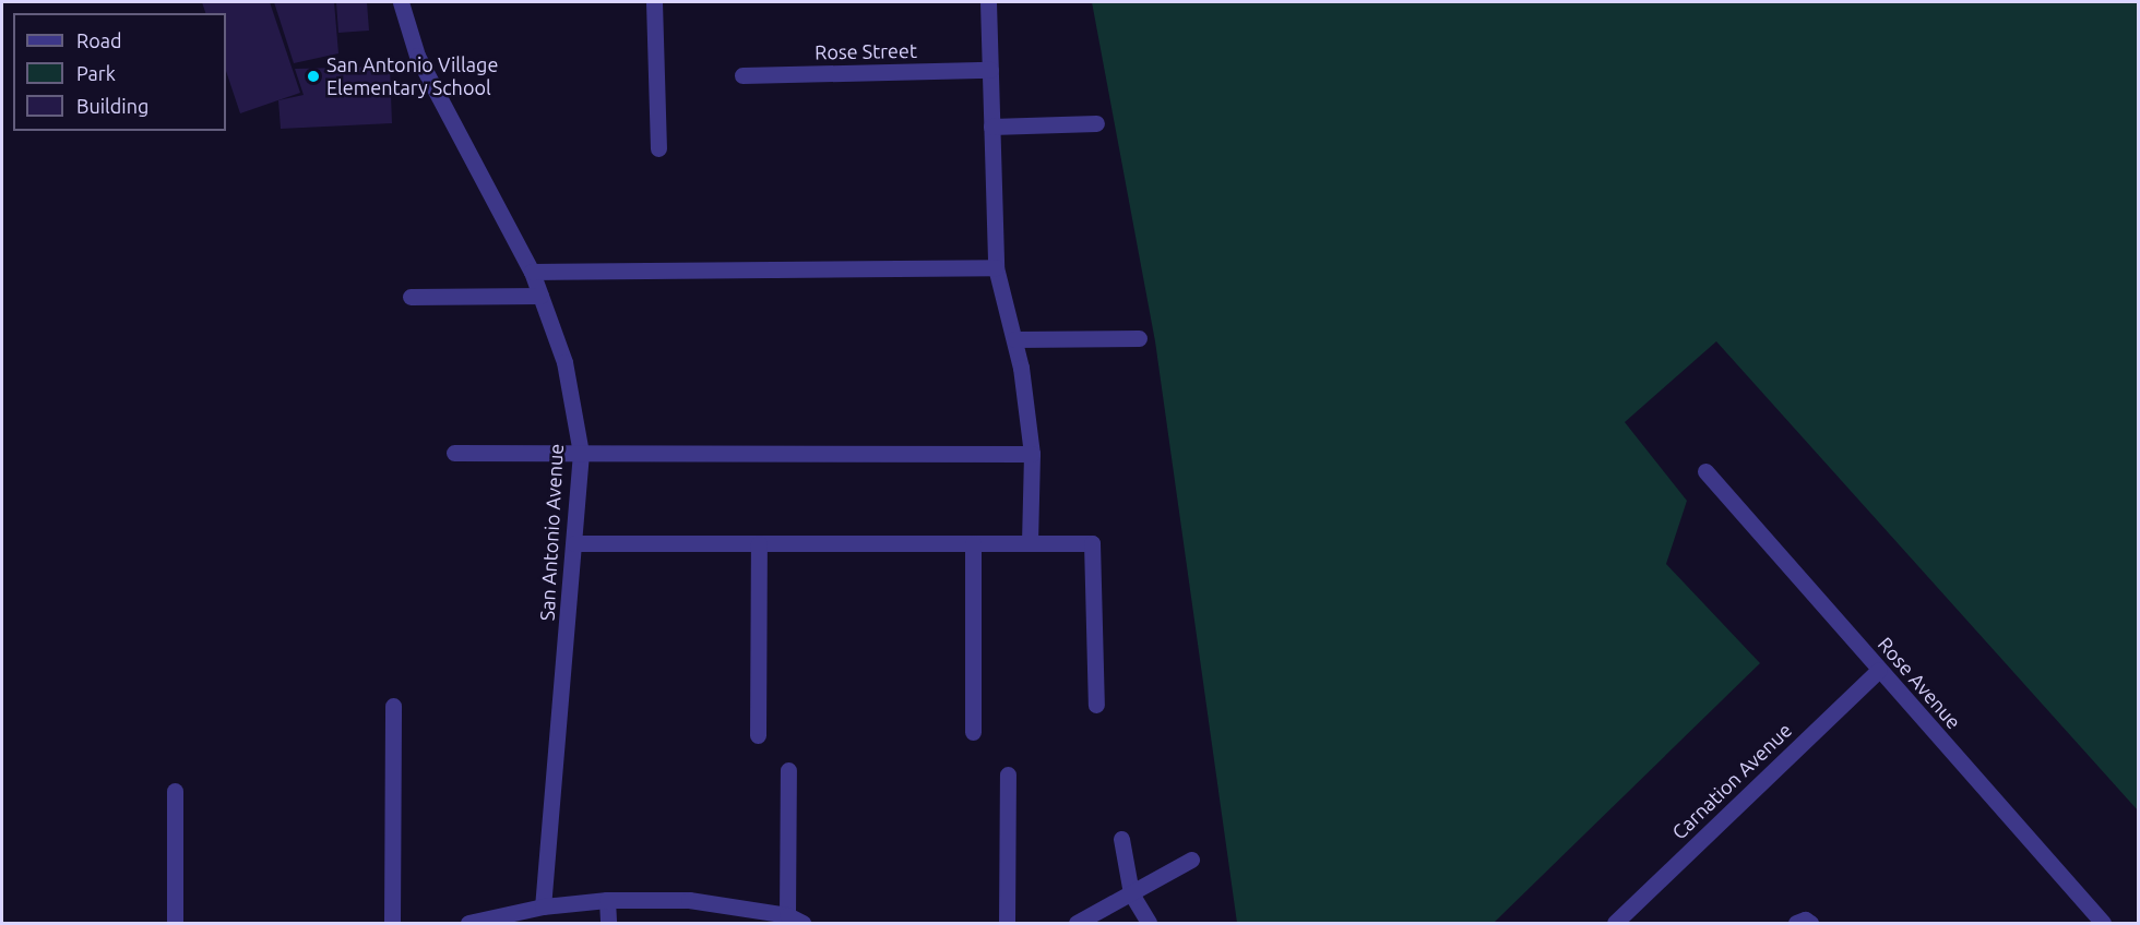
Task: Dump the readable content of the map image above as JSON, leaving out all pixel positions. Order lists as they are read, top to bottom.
{
  "streets": {
    "street": [
      "Rose Street",
      "San Antonio Avenue",
      "Rose Avenue",
      "Carnation Avenue"
    ]
  },
  "crossings": [
    ["Rose Avenue", "Carnation Avenue"]
  ],
  "places": ["San Antonio Village Elementary School"],
  "legend": ["Road", "Park", "Building"]
}
